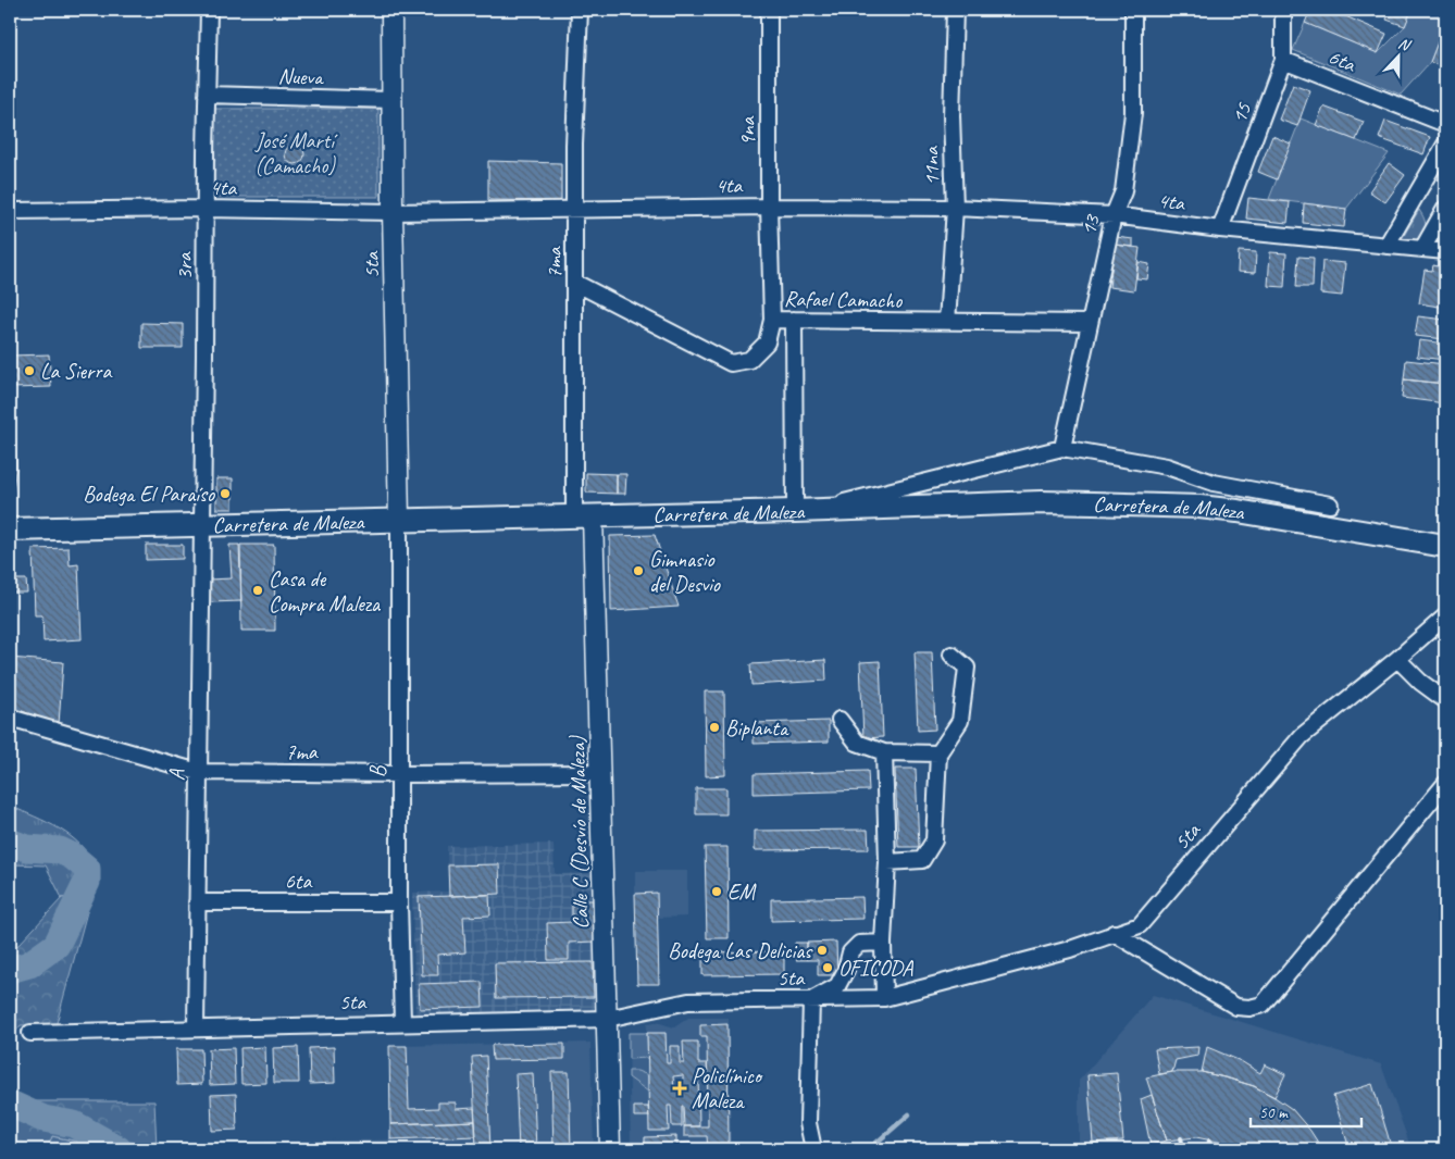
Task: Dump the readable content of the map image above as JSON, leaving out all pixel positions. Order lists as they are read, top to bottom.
{
  "streets": {
    "main road": ["Carretera de Maleza"],
    "street": [
      "6ta",
      "Nueva",
      "15",
      "9na",
      "11na",
      "4ta",
      "13",
      "7ma",
      "5ta",
      "3ra",
      "Rafael Camacho",
      "B",
      "A",
      "Calle C (Desvío de Maleza)"
    ]
  },
  "crossings": [
    ["6ta", "15"],
    ["6ta", "B"],
    ["6ta", "A"],
    ["Nueva", "5ta"],
    ["Nueva", "3ra"],
    ["15", "4ta"],
    ["9na", "4ta"],
    ["9na", "Rafael Camacho"],
    ["11na", "4ta"],
    ["11na", "Rafael Camacho"],
    ["4ta", "13"],
    ["4ta", "7ma"],
    ["4ta", "5ta"],
    ["4ta", "3ra"],
    ["13", "Rafael Camacho"],
    ["7ma", "Rafael Camacho"],
    ["7ma", "Carretera de Maleza"],
    ["7ma", "B"],
    ["7ma", "A"],
    ["7ma", "Calle C (Desvío de Maleza)"],
    ["5ta", "Carretera de Maleza"],
    ["5ta", "B"],
    ["5ta", "A"],
    ["5ta", "Calle C (Desvío de Maleza)"],
    ["3ra", "Carretera de Maleza"],
    ["3ra", "A"],
    ["Carretera de Maleza", "B"],
    ["Carretera de Maleza", "A"],
    ["Carretera de Maleza", "Calle C (Desvío de Maleza)"]
  ],
  "parks": ["José Martí (Camacho)"],
  "places": {
    "other": [
      "La Sierra",
      "Bodega El Paraíso",
      "Gimnasio del Desvio",
      "Casa de Compra Maleza",
      "Biplanta",
      "EM",
      "Bodega Las Delicias",
      "OFICODA"
    ],
    "health": ["Policlínico Maleza"]
  },
  "scale_bar": "50 m",
  "north": "top"
}
